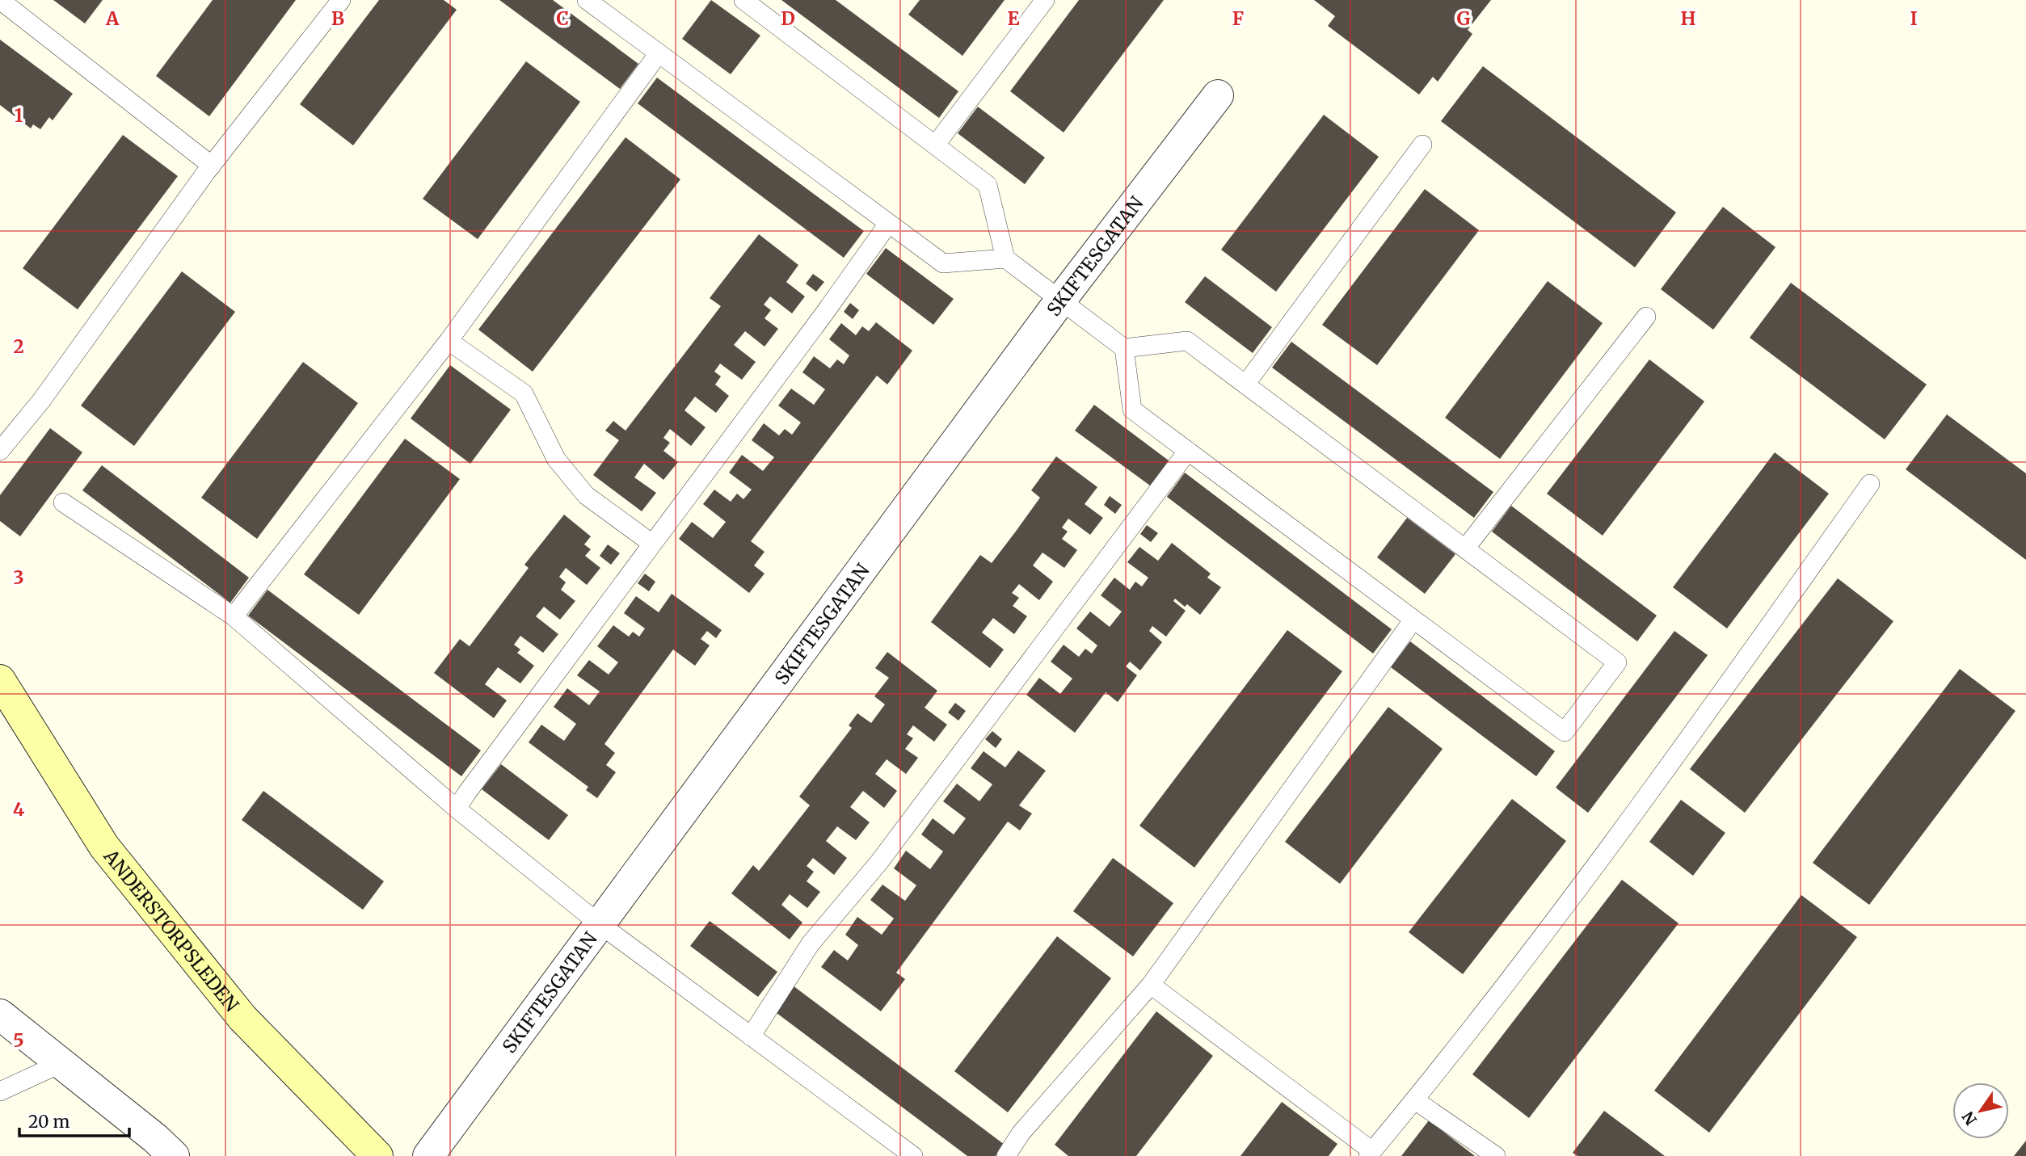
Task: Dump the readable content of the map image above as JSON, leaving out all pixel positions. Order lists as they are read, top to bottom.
{
  "streets": {
    "main road": ["ANDERSTORPSLEDEN"],
    "street": ["SKIFTESGATAN"]
  },
  "scale_bar": "20 m",
  "north": "bottom left",
  "grid": {
    "columns": [
      "A",
      "B",
      "C",
      "D",
      "E",
      "F",
      "G",
      "H",
      "I"
    ],
    "rows": [
      "1",
      "2",
      "3",
      "4",
      "5"
    ]
  }
}
